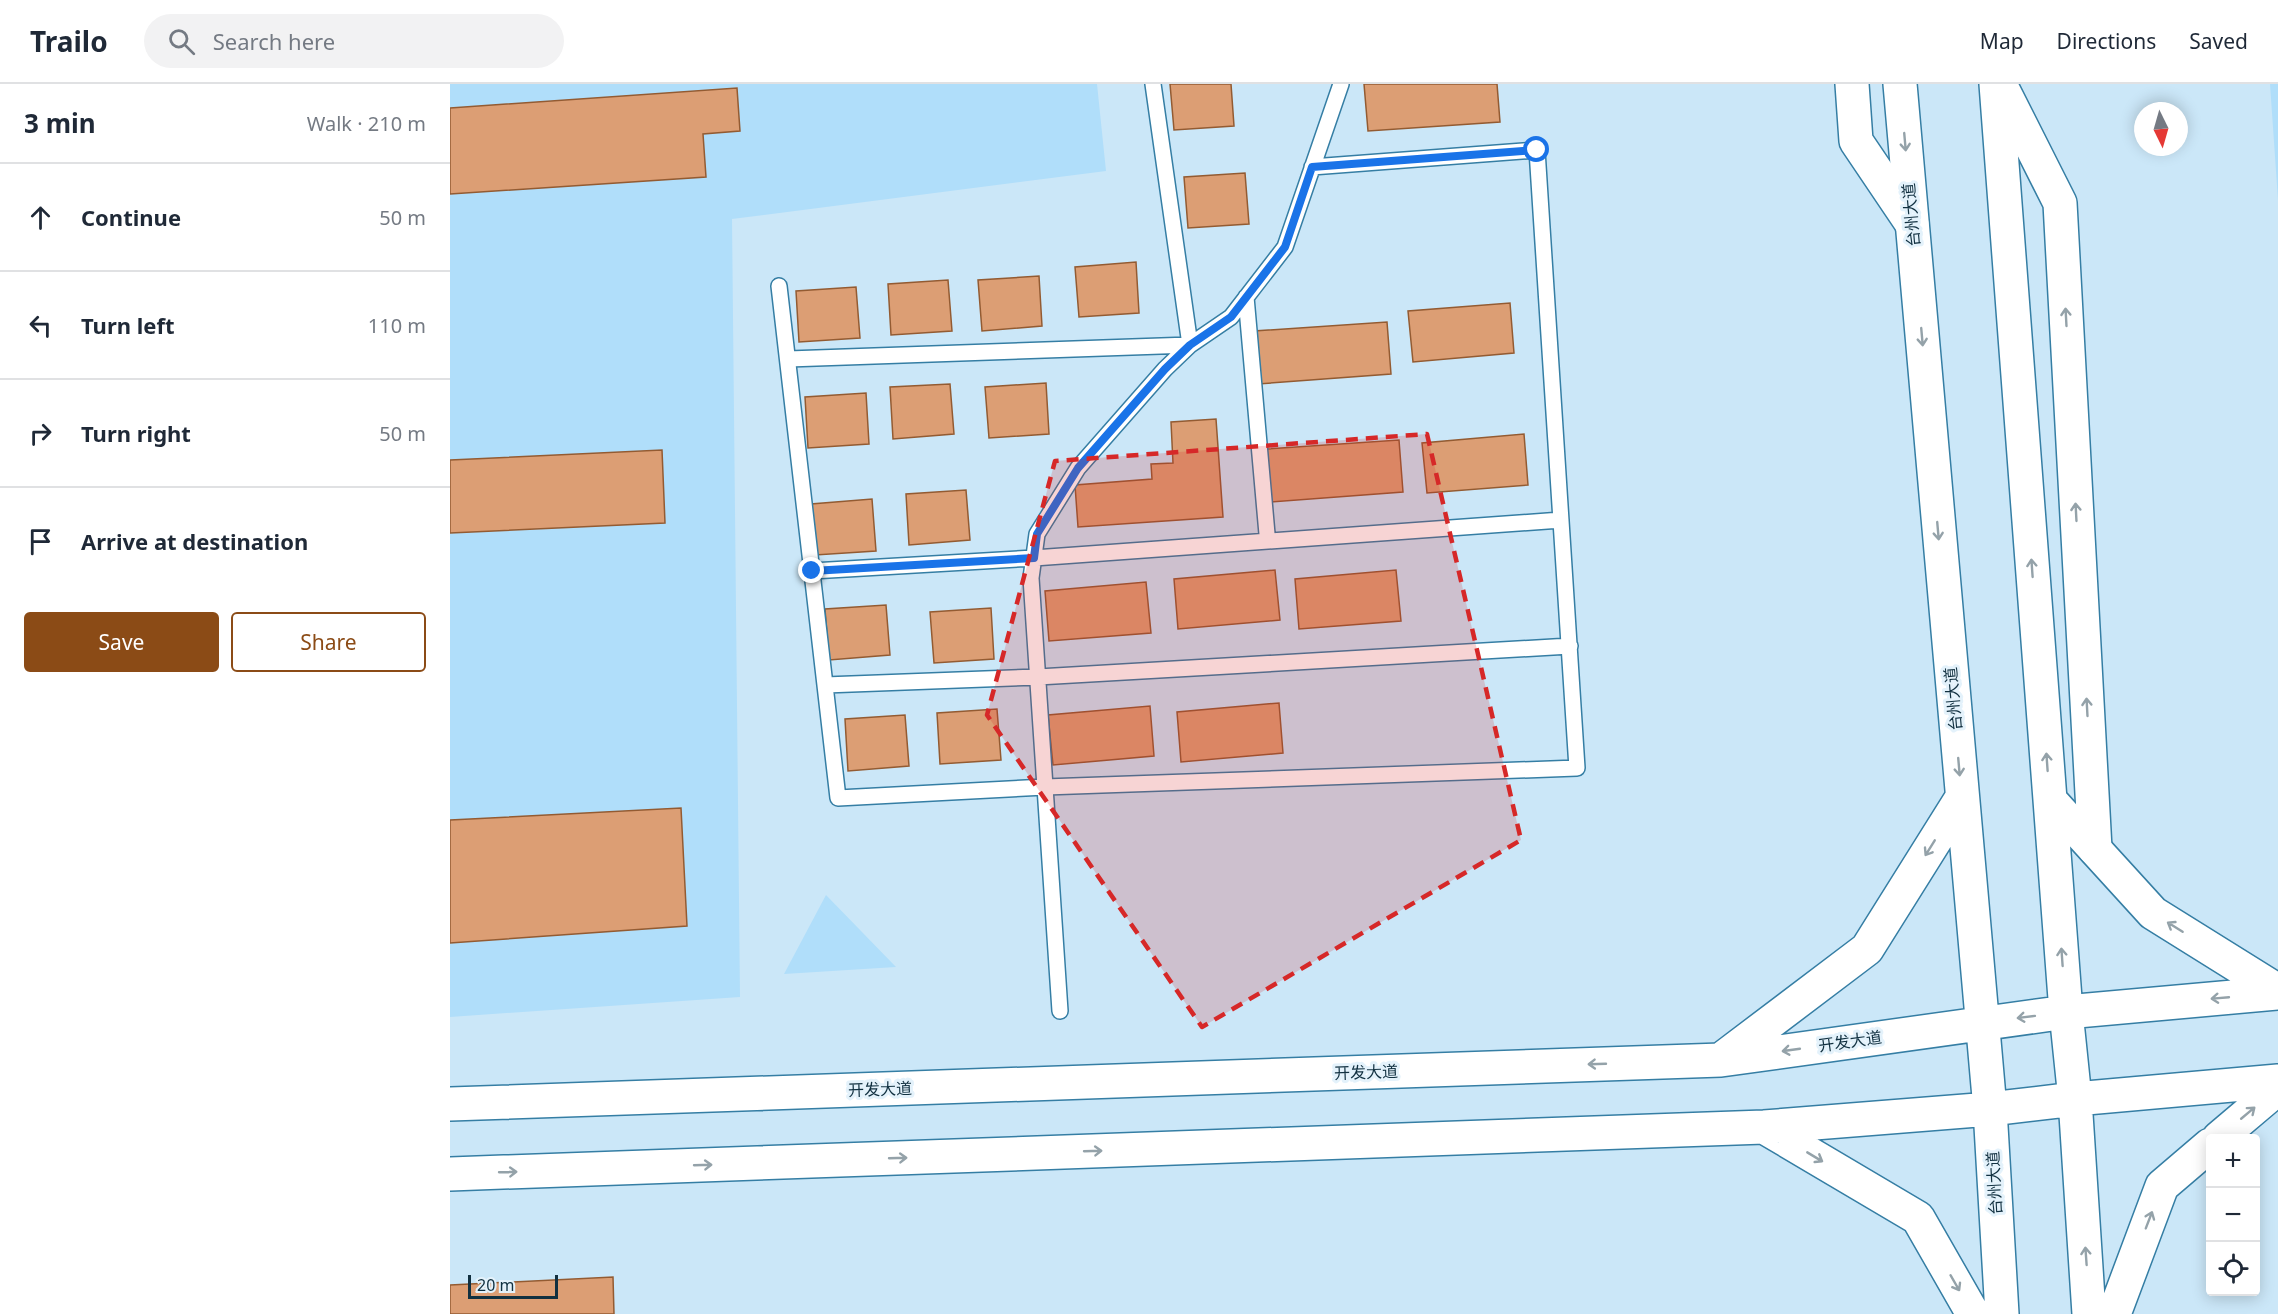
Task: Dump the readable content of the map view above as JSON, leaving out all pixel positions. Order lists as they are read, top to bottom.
{
  "streets": {
    "main road": ["台州大道", "开发大道"]
  },
  "crossings": [
    ["台州大道", "开发大道"]
  ],
  "scale_bar": "20 m",
  "north": "bottom",
  "page": {
    "header": "Trailo",
    "search": "Search here",
    "nav": ["Map", "Directions", "Saved"],
    "heading": ["3 min", "Walk · 210 m"],
    "list": [
      ["Continue", "50 m"],
      ["Turn left", "110 m"],
      ["Turn right", "50 m"],
      "Arrive at destination"
    ],
    "buttons": ["Save", "Share"],
    "map_buttons": ["+", "−"],
    "scale": "20 m"
  }
}
